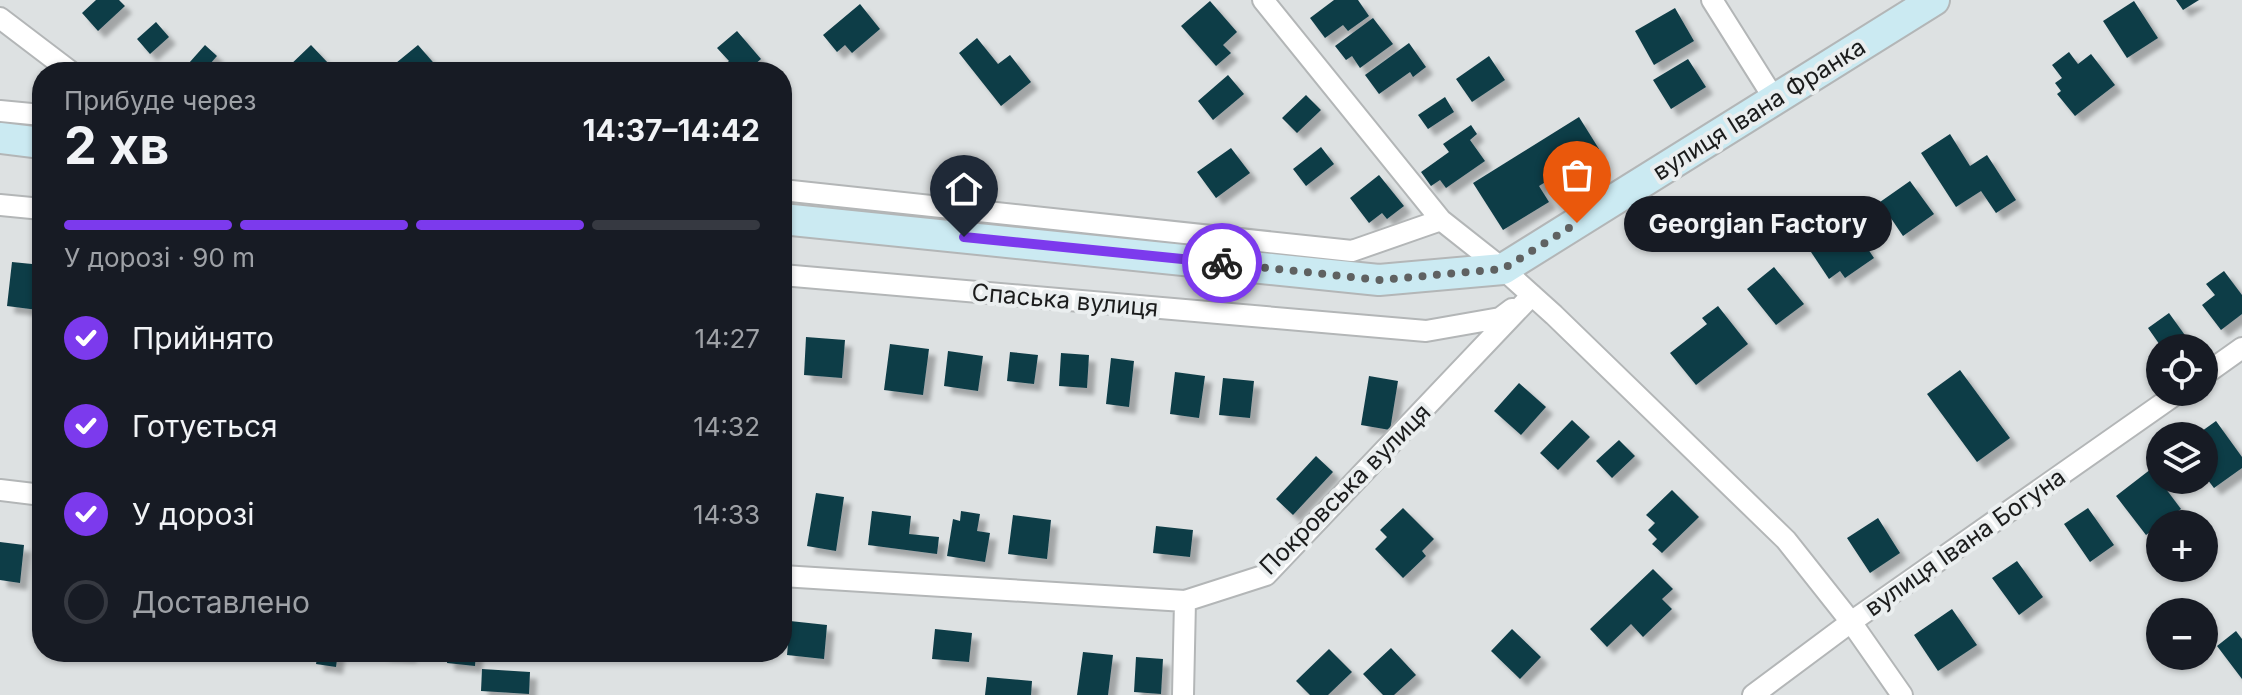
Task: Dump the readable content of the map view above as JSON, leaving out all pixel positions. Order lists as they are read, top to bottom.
{
  "streets": {
    "street": [
      "вулиця Івана Франка",
      "Спаська вулиця",
      "Покровська вулиця",
      "вулиця Івана Богуна"
    ]
  },
  "crossings": [
    ["Спаська вулиця", "Покровська вулиця"]
  ],
  "places": ["Georgian Factory"],
  "page": {
    "heading": ["2 хв", "Прибуде через", "14:37–14:42"],
    "bubble": "Georgian Factory",
    "bar": "У дорозі · 90 m",
    "list": [
      ["Прийнято", "14:27"],
      ["Готується", "14:32"],
      ["У дорозі", "14:33"],
      "Доставлено"
    ],
    "map_buttons": ["+", "−"]
  }
}
